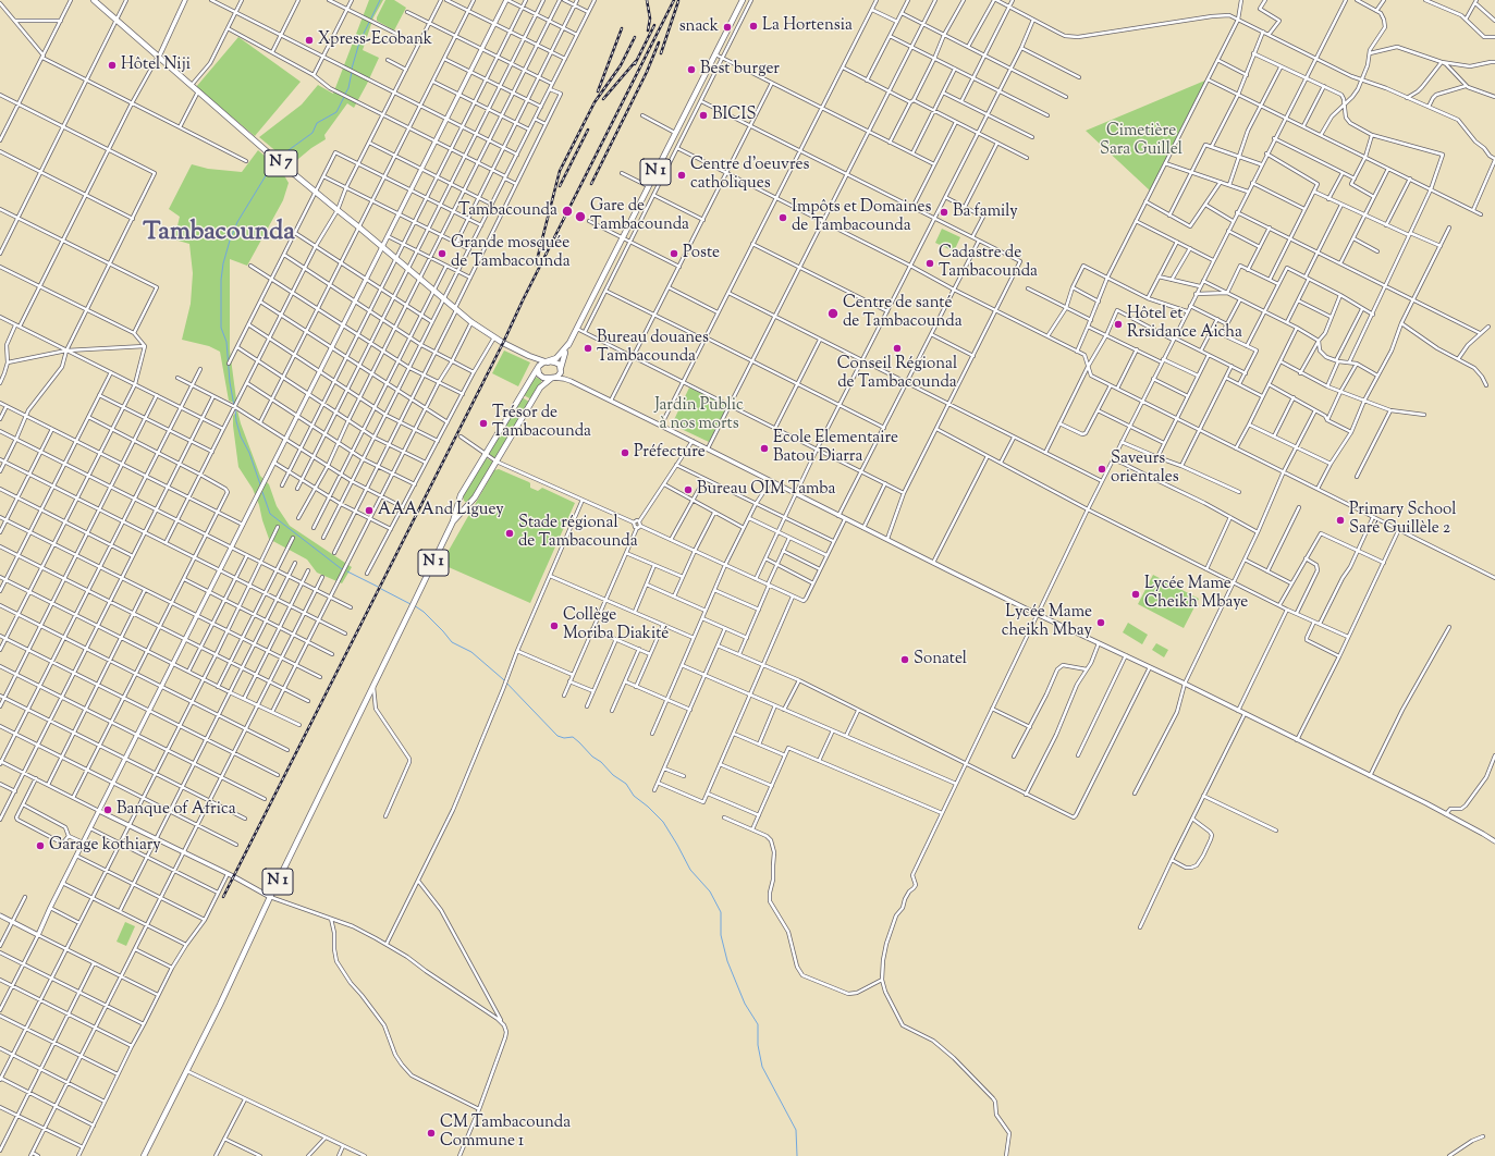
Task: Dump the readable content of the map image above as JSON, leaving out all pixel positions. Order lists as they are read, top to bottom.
{
  "streets": {
    "highway": ["N 7", "N 1"]
  },
  "crossings": [
    ["N 7", "N 1"]
  ],
  "districts": ["Tambacounda"],
  "parks": ["Cimetière Sara Guillel", "Jardin Public à nos morts"],
  "places": [
    "La Hortensia",
    "snack",
    "Xpress-Ecobank",
    "Hôtel Niji",
    "Best burger",
    "BICIS",
    "Centre d'oeuvres catholiques",
    "Tambacounda",
    "Ba family",
    "Gare de Tambacounda",
    "Impôts et Domaines de Tambacounda",
    "Grande mosquée de Tambacounda",
    "Poste",
    "Cadastre de Tambacounda",
    "Centre de santé de Tambacounda",
    "Hôtel et Rrsidance Aicha",
    "Bureau douanes Tambacounda",
    "Conseil Régional de Tambacounda",
    "Trésor de Tambacounda",
    "Ecole Elementaire Batou Diarra",
    "Préfecture",
    "Saveurs orientales",
    "Bureau OIM Tamba",
    "AAA And Liguey",
    "Primary School Saré Guillèle 2",
    "Stade régional de Tambacounda",
    "Lycée Mame Cheikh Mbaye",
    "Lycée Mame cheikh Mbay",
    "Collège Moriba Diakité",
    "Sonatel",
    "Banque of Africa",
    "Garage kothiary",
    "CM Tambacounda Commune 1"
  ]
}
